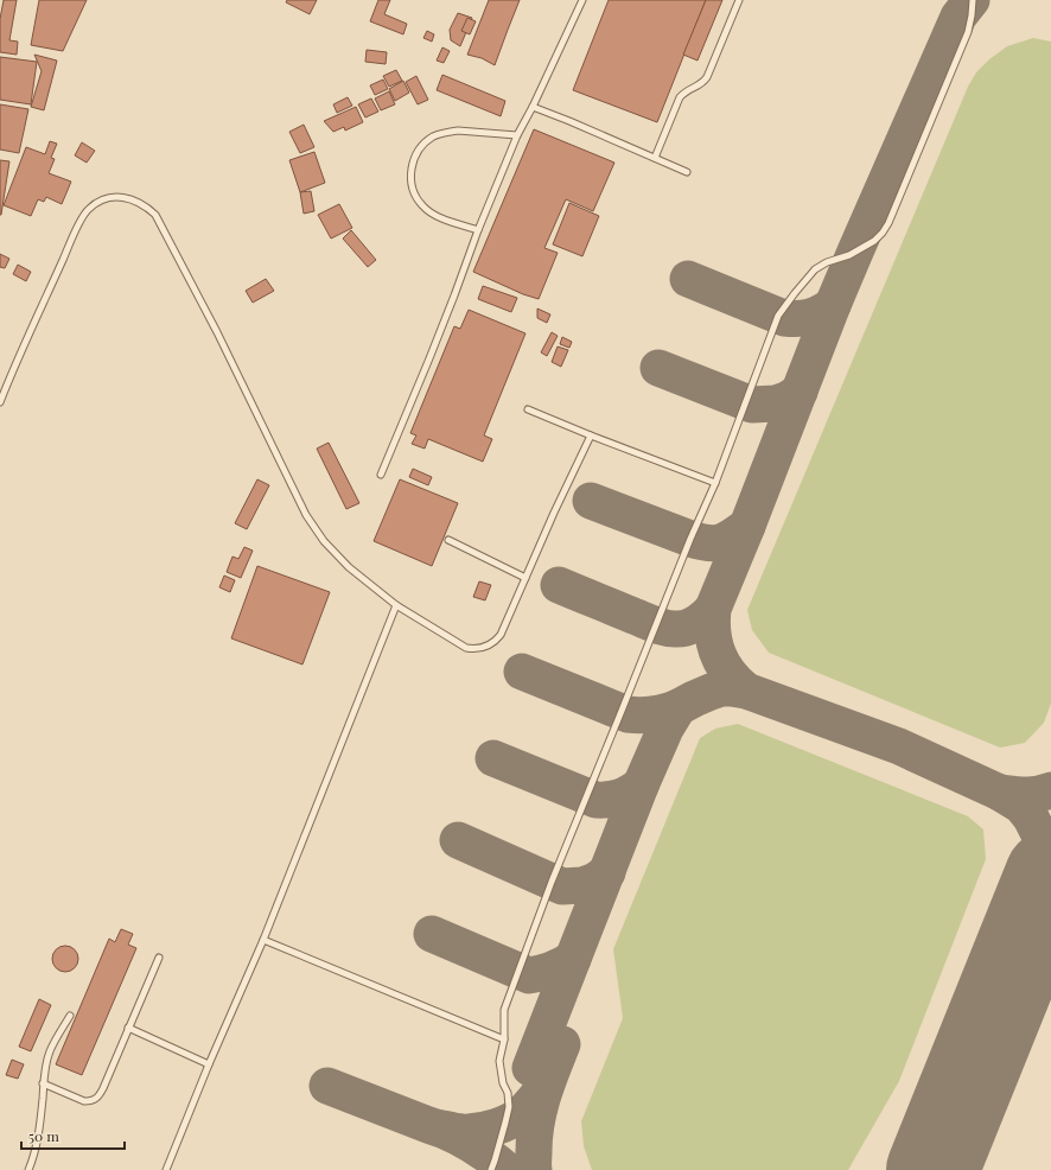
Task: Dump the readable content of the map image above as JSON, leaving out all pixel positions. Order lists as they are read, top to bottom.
{
  "scale_bar": "50 m"
}
